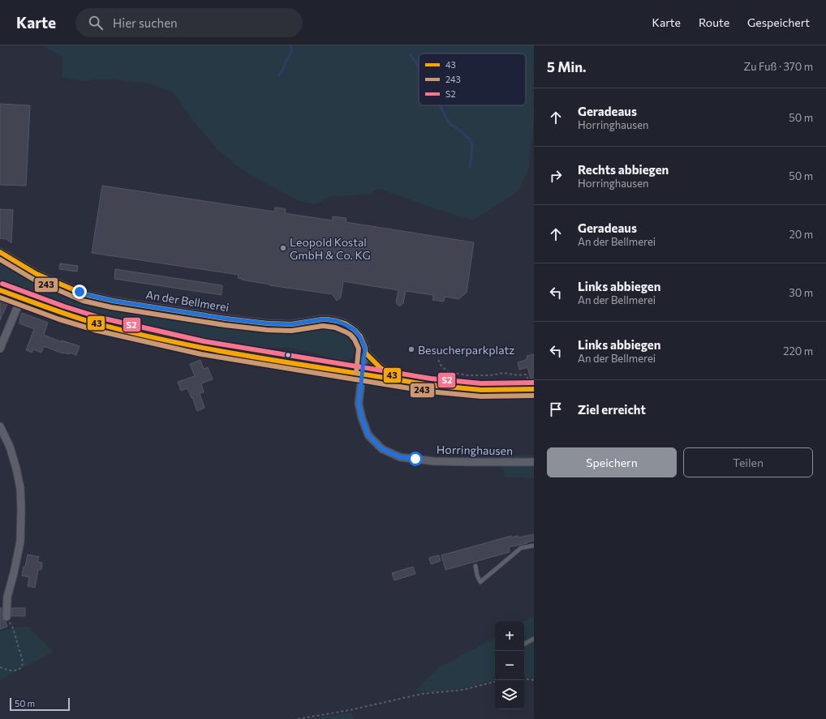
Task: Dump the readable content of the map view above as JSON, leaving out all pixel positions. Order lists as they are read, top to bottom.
{
  "streets": {
    "street": ["An der Bellmerei", "Horringhausen"]
  },
  "crossings": [
    ["An der Bellmerei", "Horringhausen"]
  ],
  "places": ["Leopold Kostal GmbH & Co. KG", "Besucherparkplatz"],
  "lines": ["transit line 43", "transit line 243", "transit line S2"],
  "legend": ["43", "243", "S2"],
  "scale_bar": "50 m",
  "page": {
    "header": "Karte",
    "search": "Hier suchen",
    "nav": ["Karte", "Route", "Gespeichert"],
    "heading": ["5 Min.", "Zu Fuß · 370 m"],
    "list": [
      ["Geradeaus", "Horringhausen", "50 m"],
      ["Rechts abbiegen", "Horringhausen", "50 m"],
      ["Geradeaus", "An der Bellmerei", "20 m"],
      ["Links abbiegen", "An der Bellmerei", "30 m"],
      ["Links abbiegen", "An der Bellmerei", "220 m"],
      "Ziel erreicht"
    ],
    "buttons": ["Speichern", "Teilen"],
    "map_buttons": ["+", "−"],
    "scale": "50 m"
  }
}
